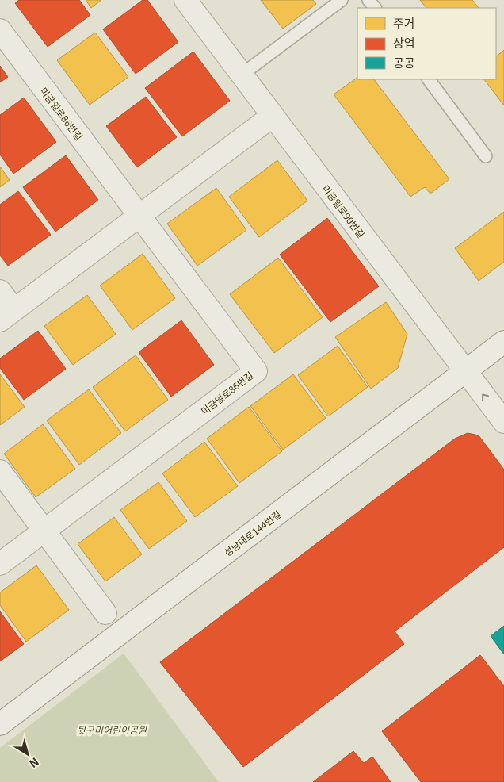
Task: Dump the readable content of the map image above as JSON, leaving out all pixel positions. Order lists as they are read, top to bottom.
{
  "streets": {
    "street": ["미금일로86번길", "미금일로90번길", "성남대로144번길"]
  },
  "crossings": [
    ["미금일로90번길", "성남대로144번길"]
  ],
  "parks": ["뒷구미어린이공원"],
  "legend": ["주거", "상업", "공공"],
  "north": "bottom right"
}
